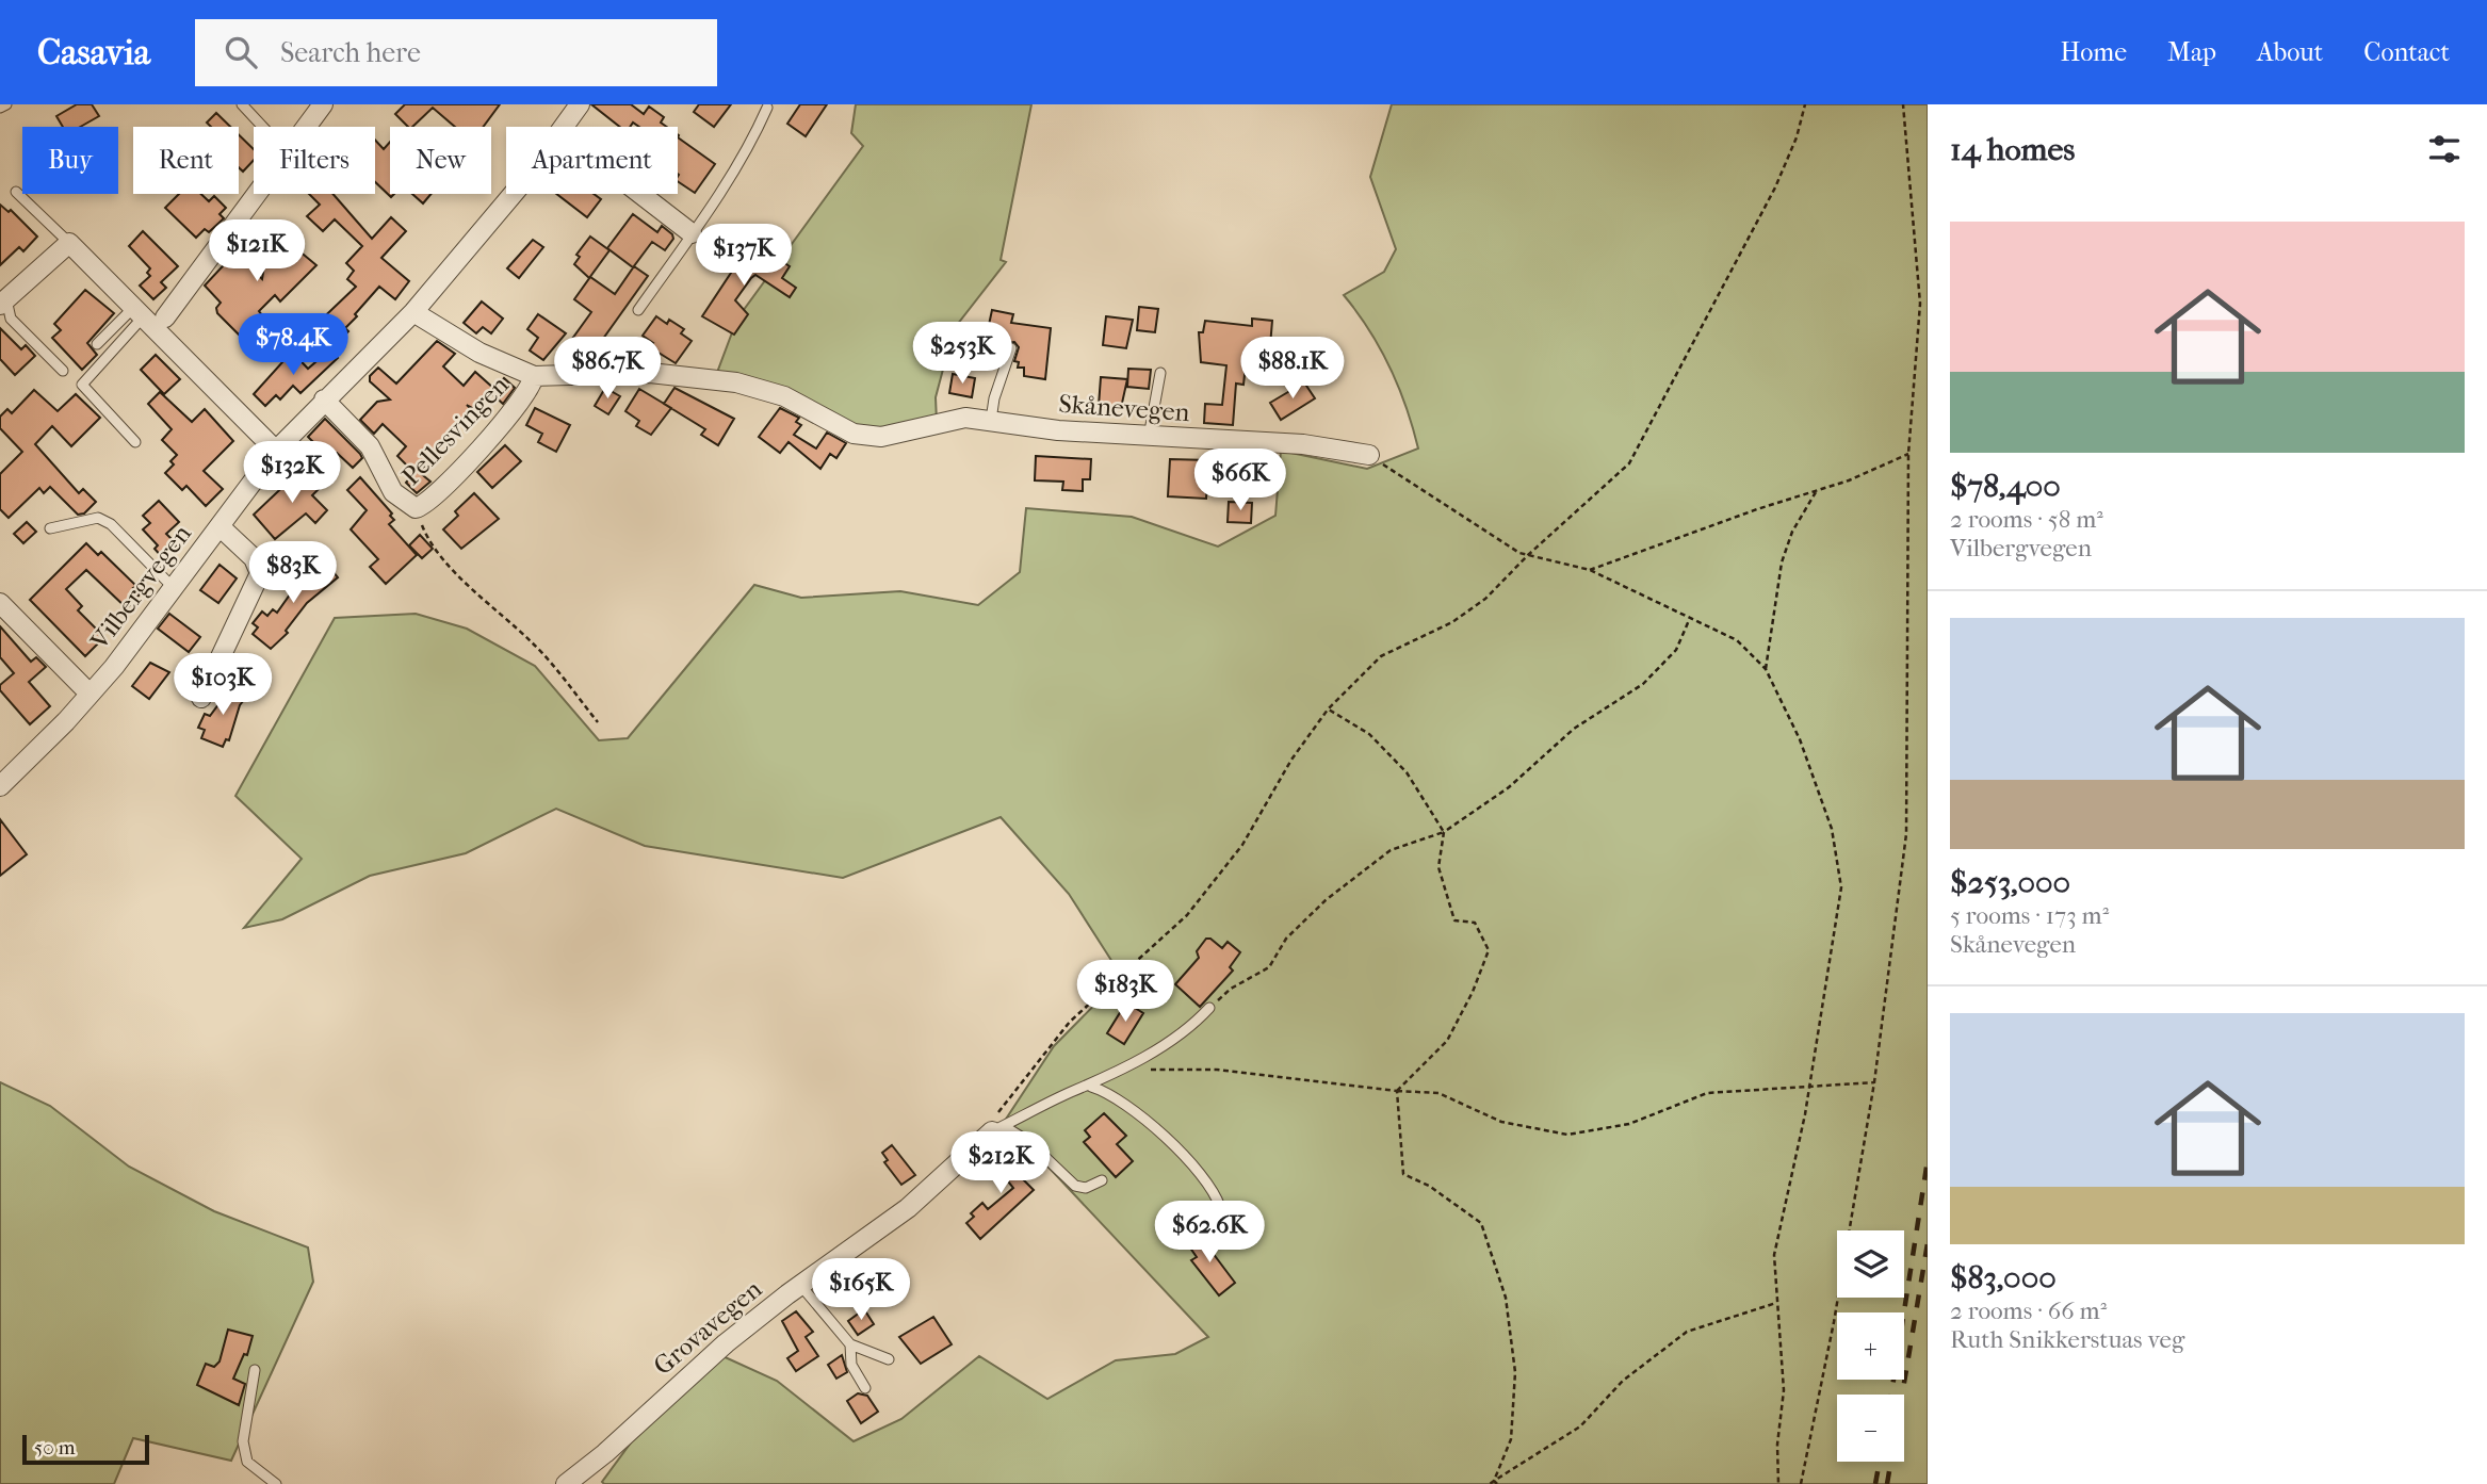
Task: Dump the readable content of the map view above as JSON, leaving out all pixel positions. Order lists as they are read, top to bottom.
{
  "streets": {
    "street": [
      "Skånevegen",
      "Pellesvingen",
      "Vilbergvegen",
      "Grovavegen"
    ]
  },
  "crossings": [
    ["Skånevegen", "Pellesvingen"],
    ["Skånevegen", "Vilbergvegen"],
    ["Pellesvingen", "Vilbergvegen"]
  ],
  "scale_bar": "50 m",
  "page": {
    "header": "Casavia",
    "search": "Search here",
    "nav": [
      "Home",
      "Map",
      "About",
      "Contact"
    ],
    "heading": "14 homes",
    "chip": [
      "Buy",
      "Rent",
      "Filters",
      "New",
      "Apartment"
    ],
    "list": [
      {
        "name": "$78,400",
        "note": "2 rooms · 58 m² · Vilbergvegen"
      },
      {
        "name": "$253,000",
        "note": "5 rooms · 173 m² · Skånevegen"
      },
      {
        "name": "$83,000",
        "note": "2 rooms · 66 m² · Ruth Snikkerstuas veg"
      }
    ],
    "price": [
      "$121K",
      "$137K",
      "$78.4K",
      "$253K",
      "$86.7K",
      "$88.1K",
      "$132K",
      "$66K",
      "$83K",
      "$103K",
      "$183K",
      "$212K",
      "$62.6K",
      "$165K"
    ],
    "map_buttons": ["+", "−"],
    "scale": "50 m"
  }
}
